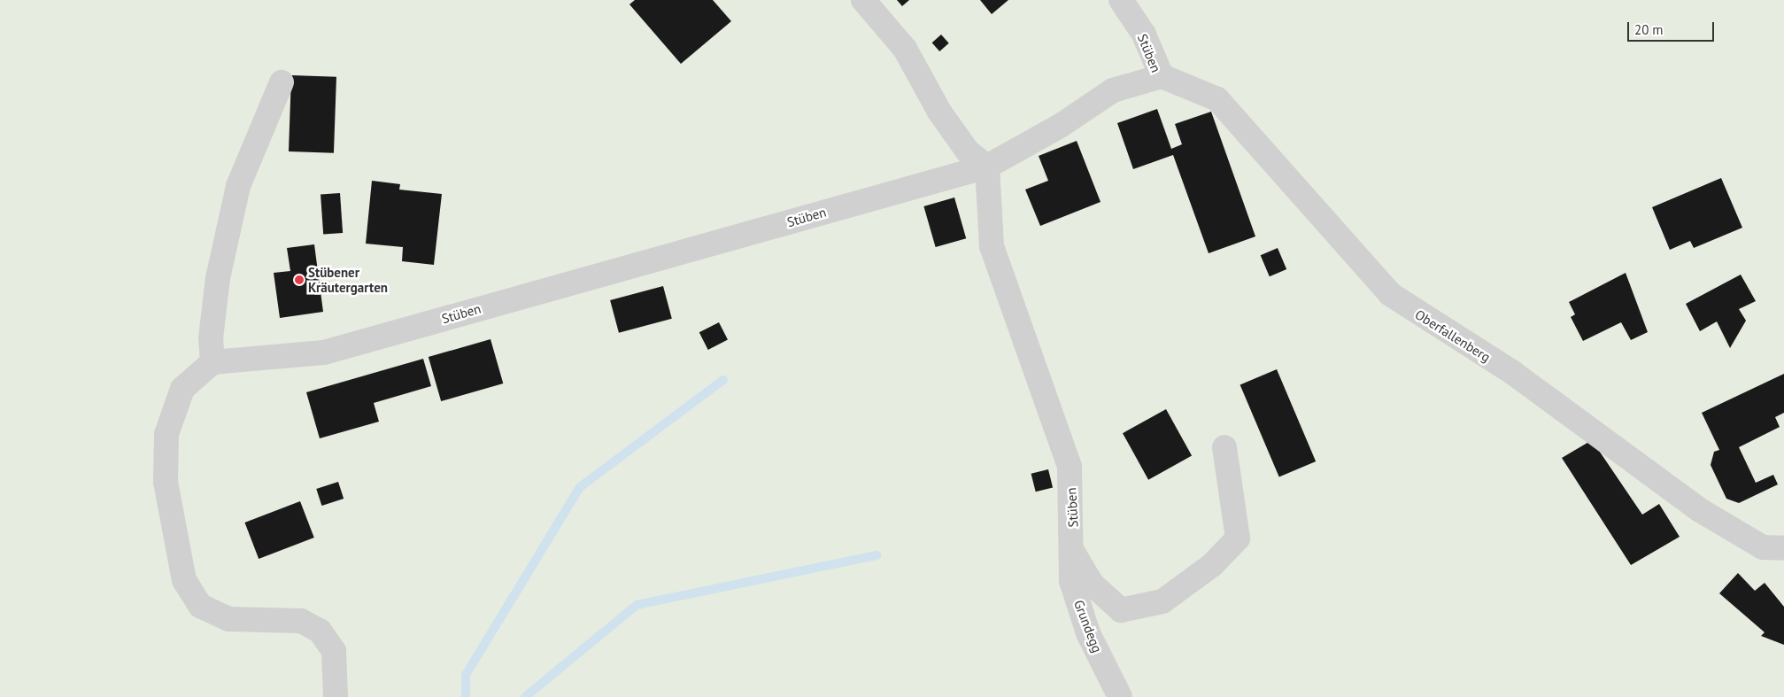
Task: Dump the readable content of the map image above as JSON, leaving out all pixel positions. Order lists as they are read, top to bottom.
{
  "streets": {
    "street": ["Stüben", "Oberfallenberg", "Grundegg"]
  },
  "crossings": [
    ["Stüben", "Oberfallenberg"],
    ["Stüben", "Grundegg"]
  ],
  "places": ["Stübener Kräutergarten"],
  "scale_bar": "20 m"
}
